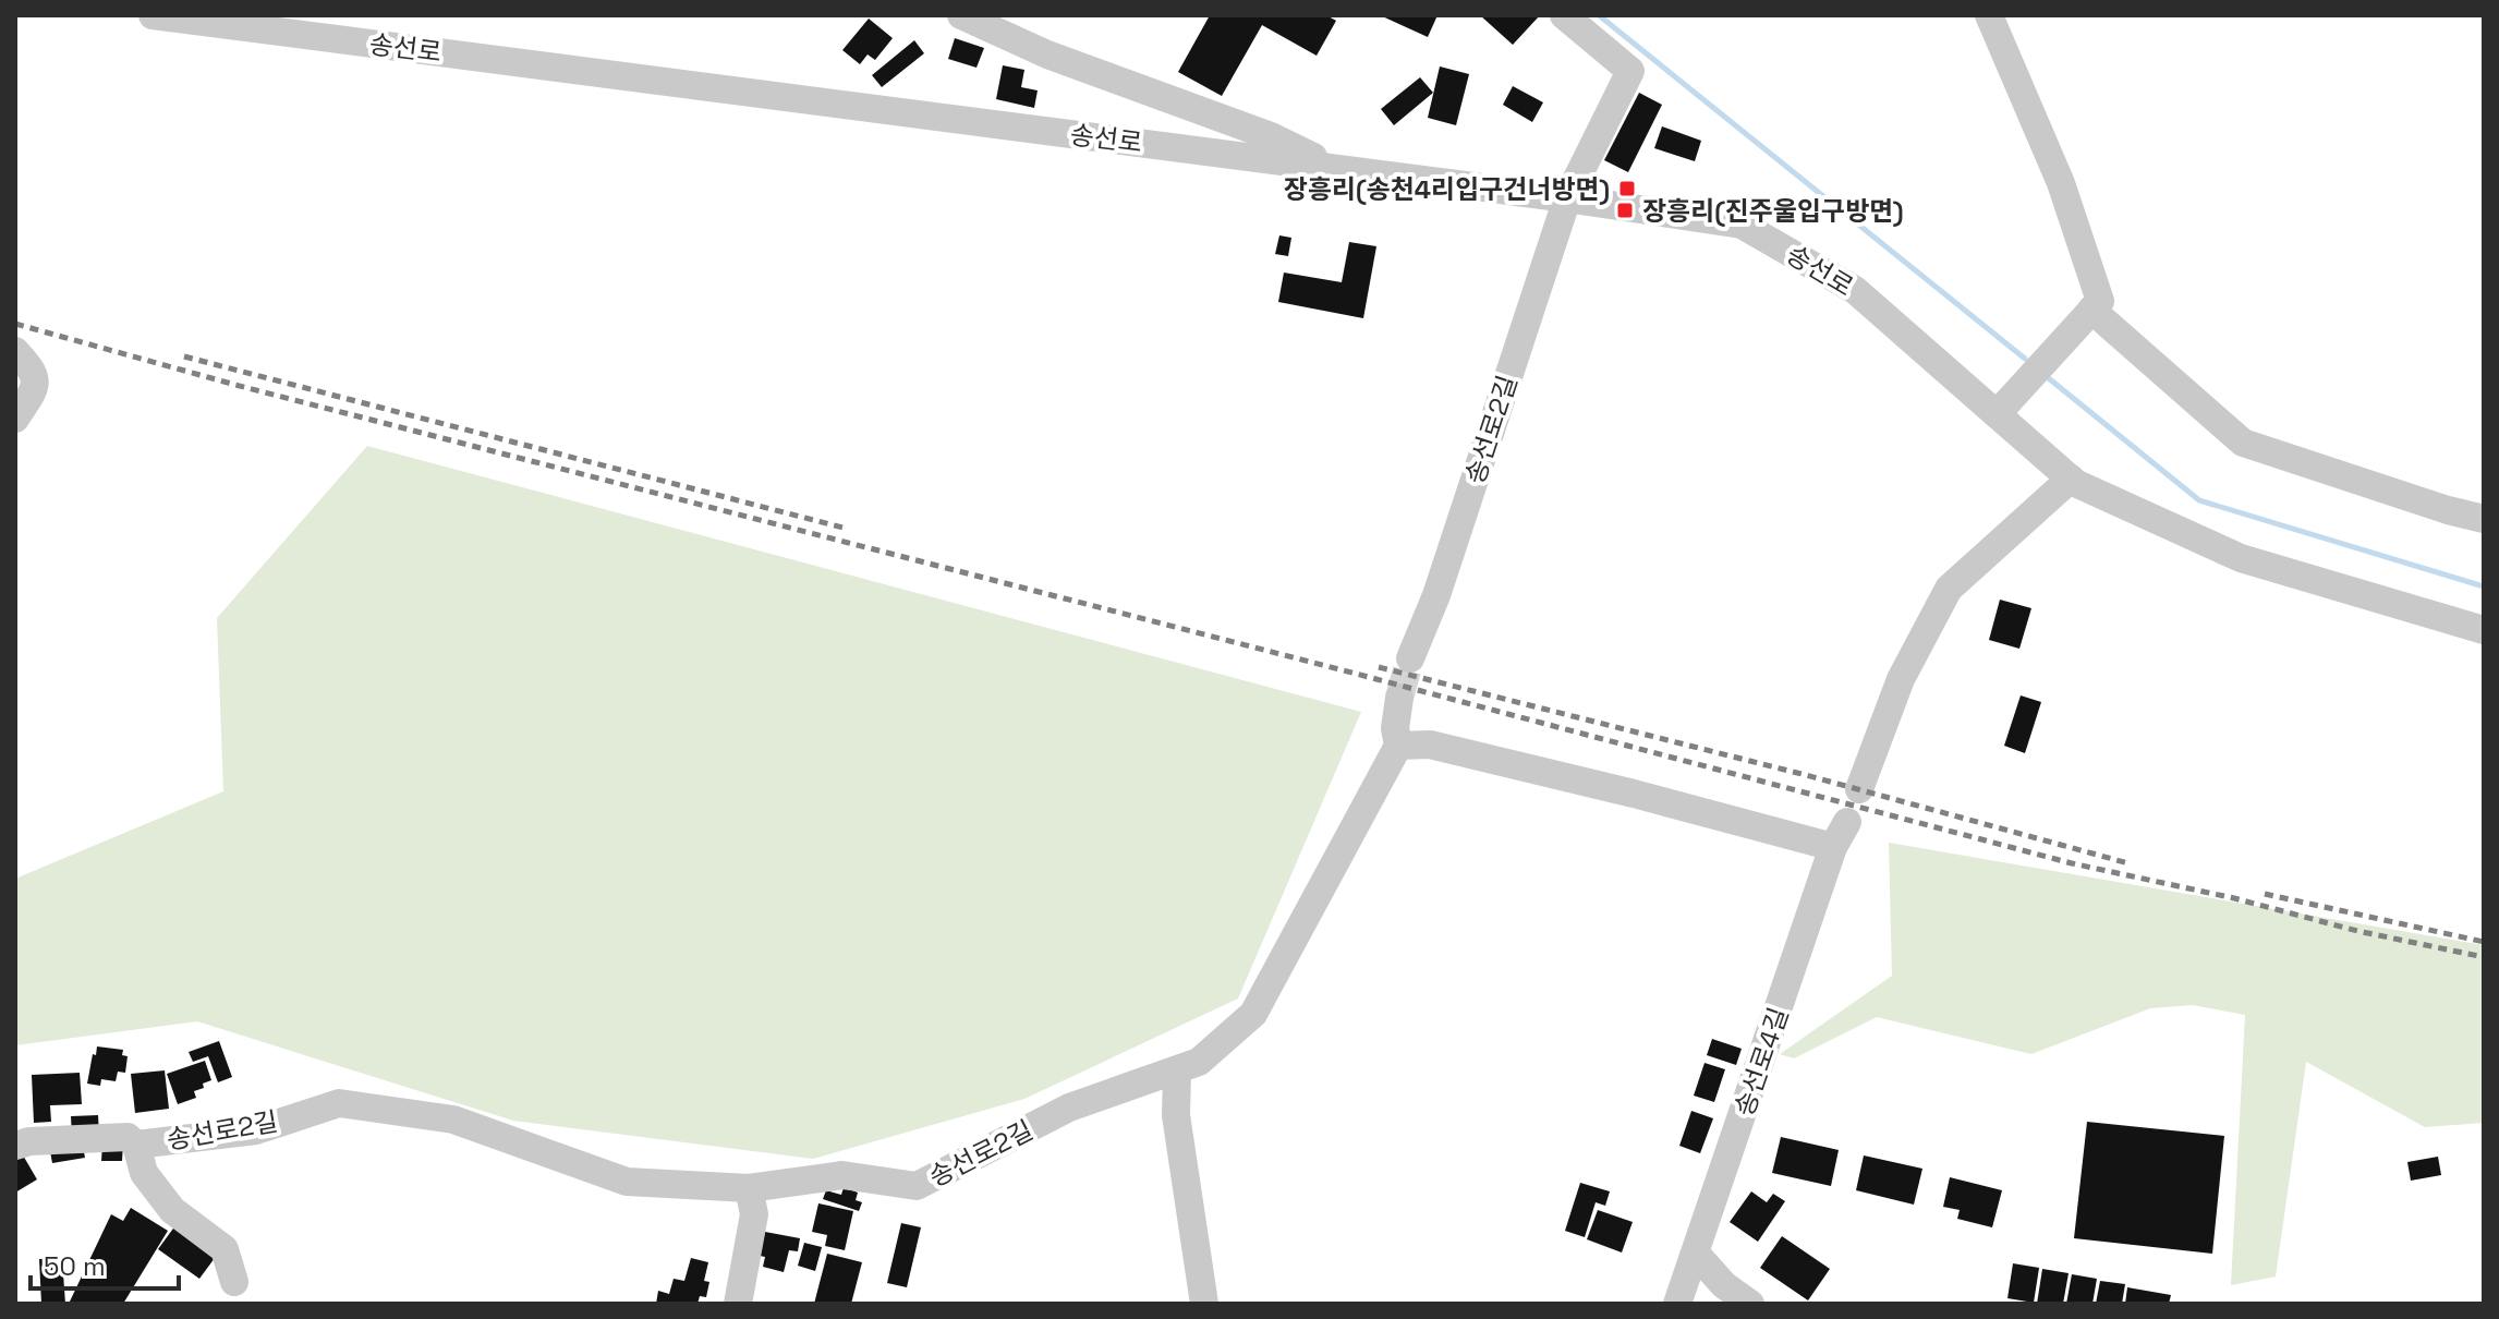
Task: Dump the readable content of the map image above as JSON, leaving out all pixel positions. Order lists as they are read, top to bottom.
{
  "streets": {
    "street": ["송선로", "송선로2길", "송선로4길"]
  },
  "crossings": [
    ["송선로", "송선로2길"],
    ["송선로2길", "송선로4길"]
  ],
  "places": {
    "transit": ["장흥리(송천4리입구건너방면)", "장흥리(진주울입구방면)"]
  },
  "scale_bar": "50 m"
}
